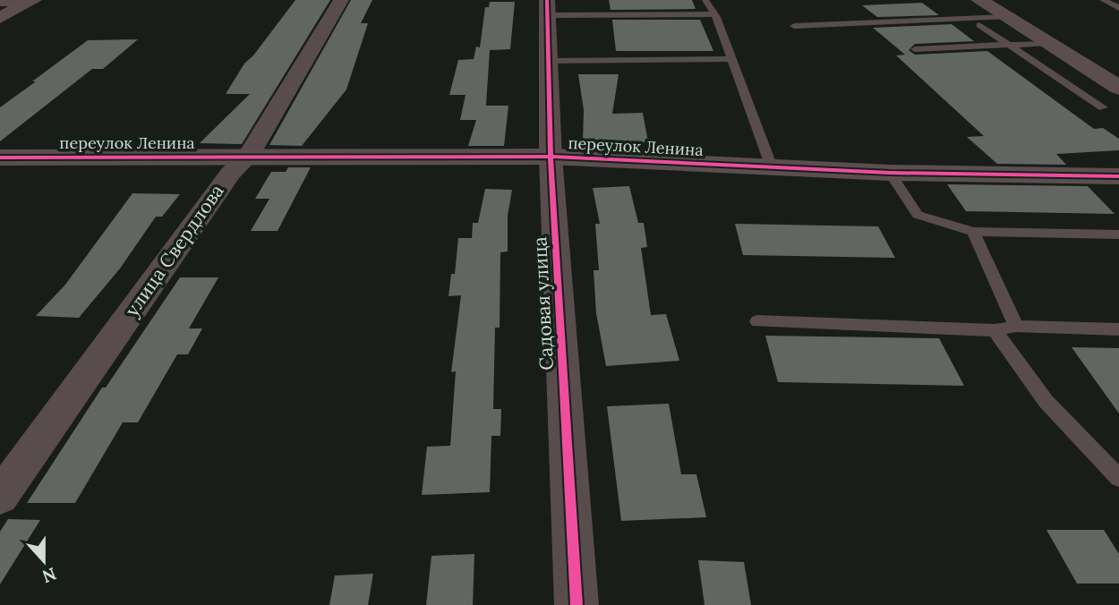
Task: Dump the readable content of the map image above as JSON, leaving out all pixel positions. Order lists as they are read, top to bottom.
{
  "streets": {
    "street": ["переулок Ленина", "улица Свердлова", "Садовая улица"]
  },
  "crossings": [
    ["переулок Ленина", "улица Свердлова"],
    ["переулок Ленина", "Садовая улица"]
  ],
  "north": "bottom"
}
